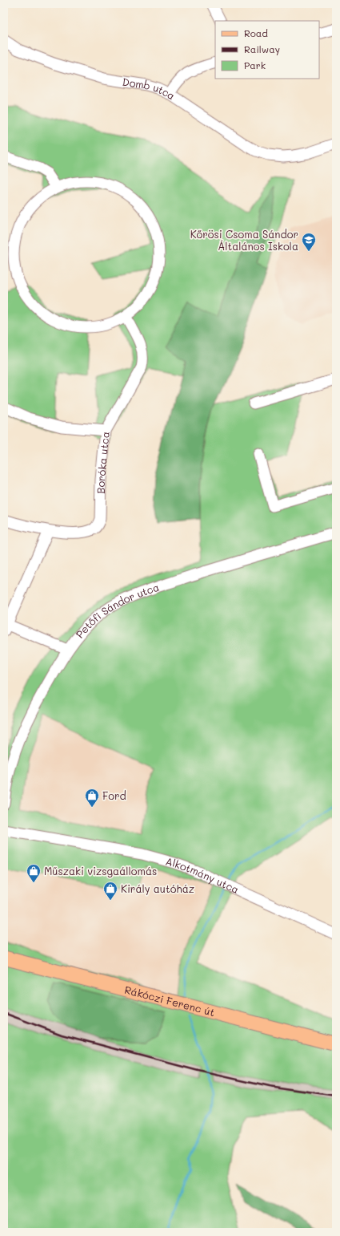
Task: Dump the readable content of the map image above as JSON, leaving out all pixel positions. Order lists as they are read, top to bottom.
{
  "streets": {
    "main road": ["Rákóczi Ferenc út"],
    "street": [
      "Domb utca",
      "Boróka utca",
      "Petőfi Sándor utca",
      "Alkotmány utca"
    ]
  },
  "places": {
    "school or university": ["Kőrösi Csoma Sándor Általános Iskola"],
    "shop": ["Ford", "Műszaki vizsgaállomás", "Király autóház"]
  },
  "legend": ["Road", "Railway", "Park"]
}
